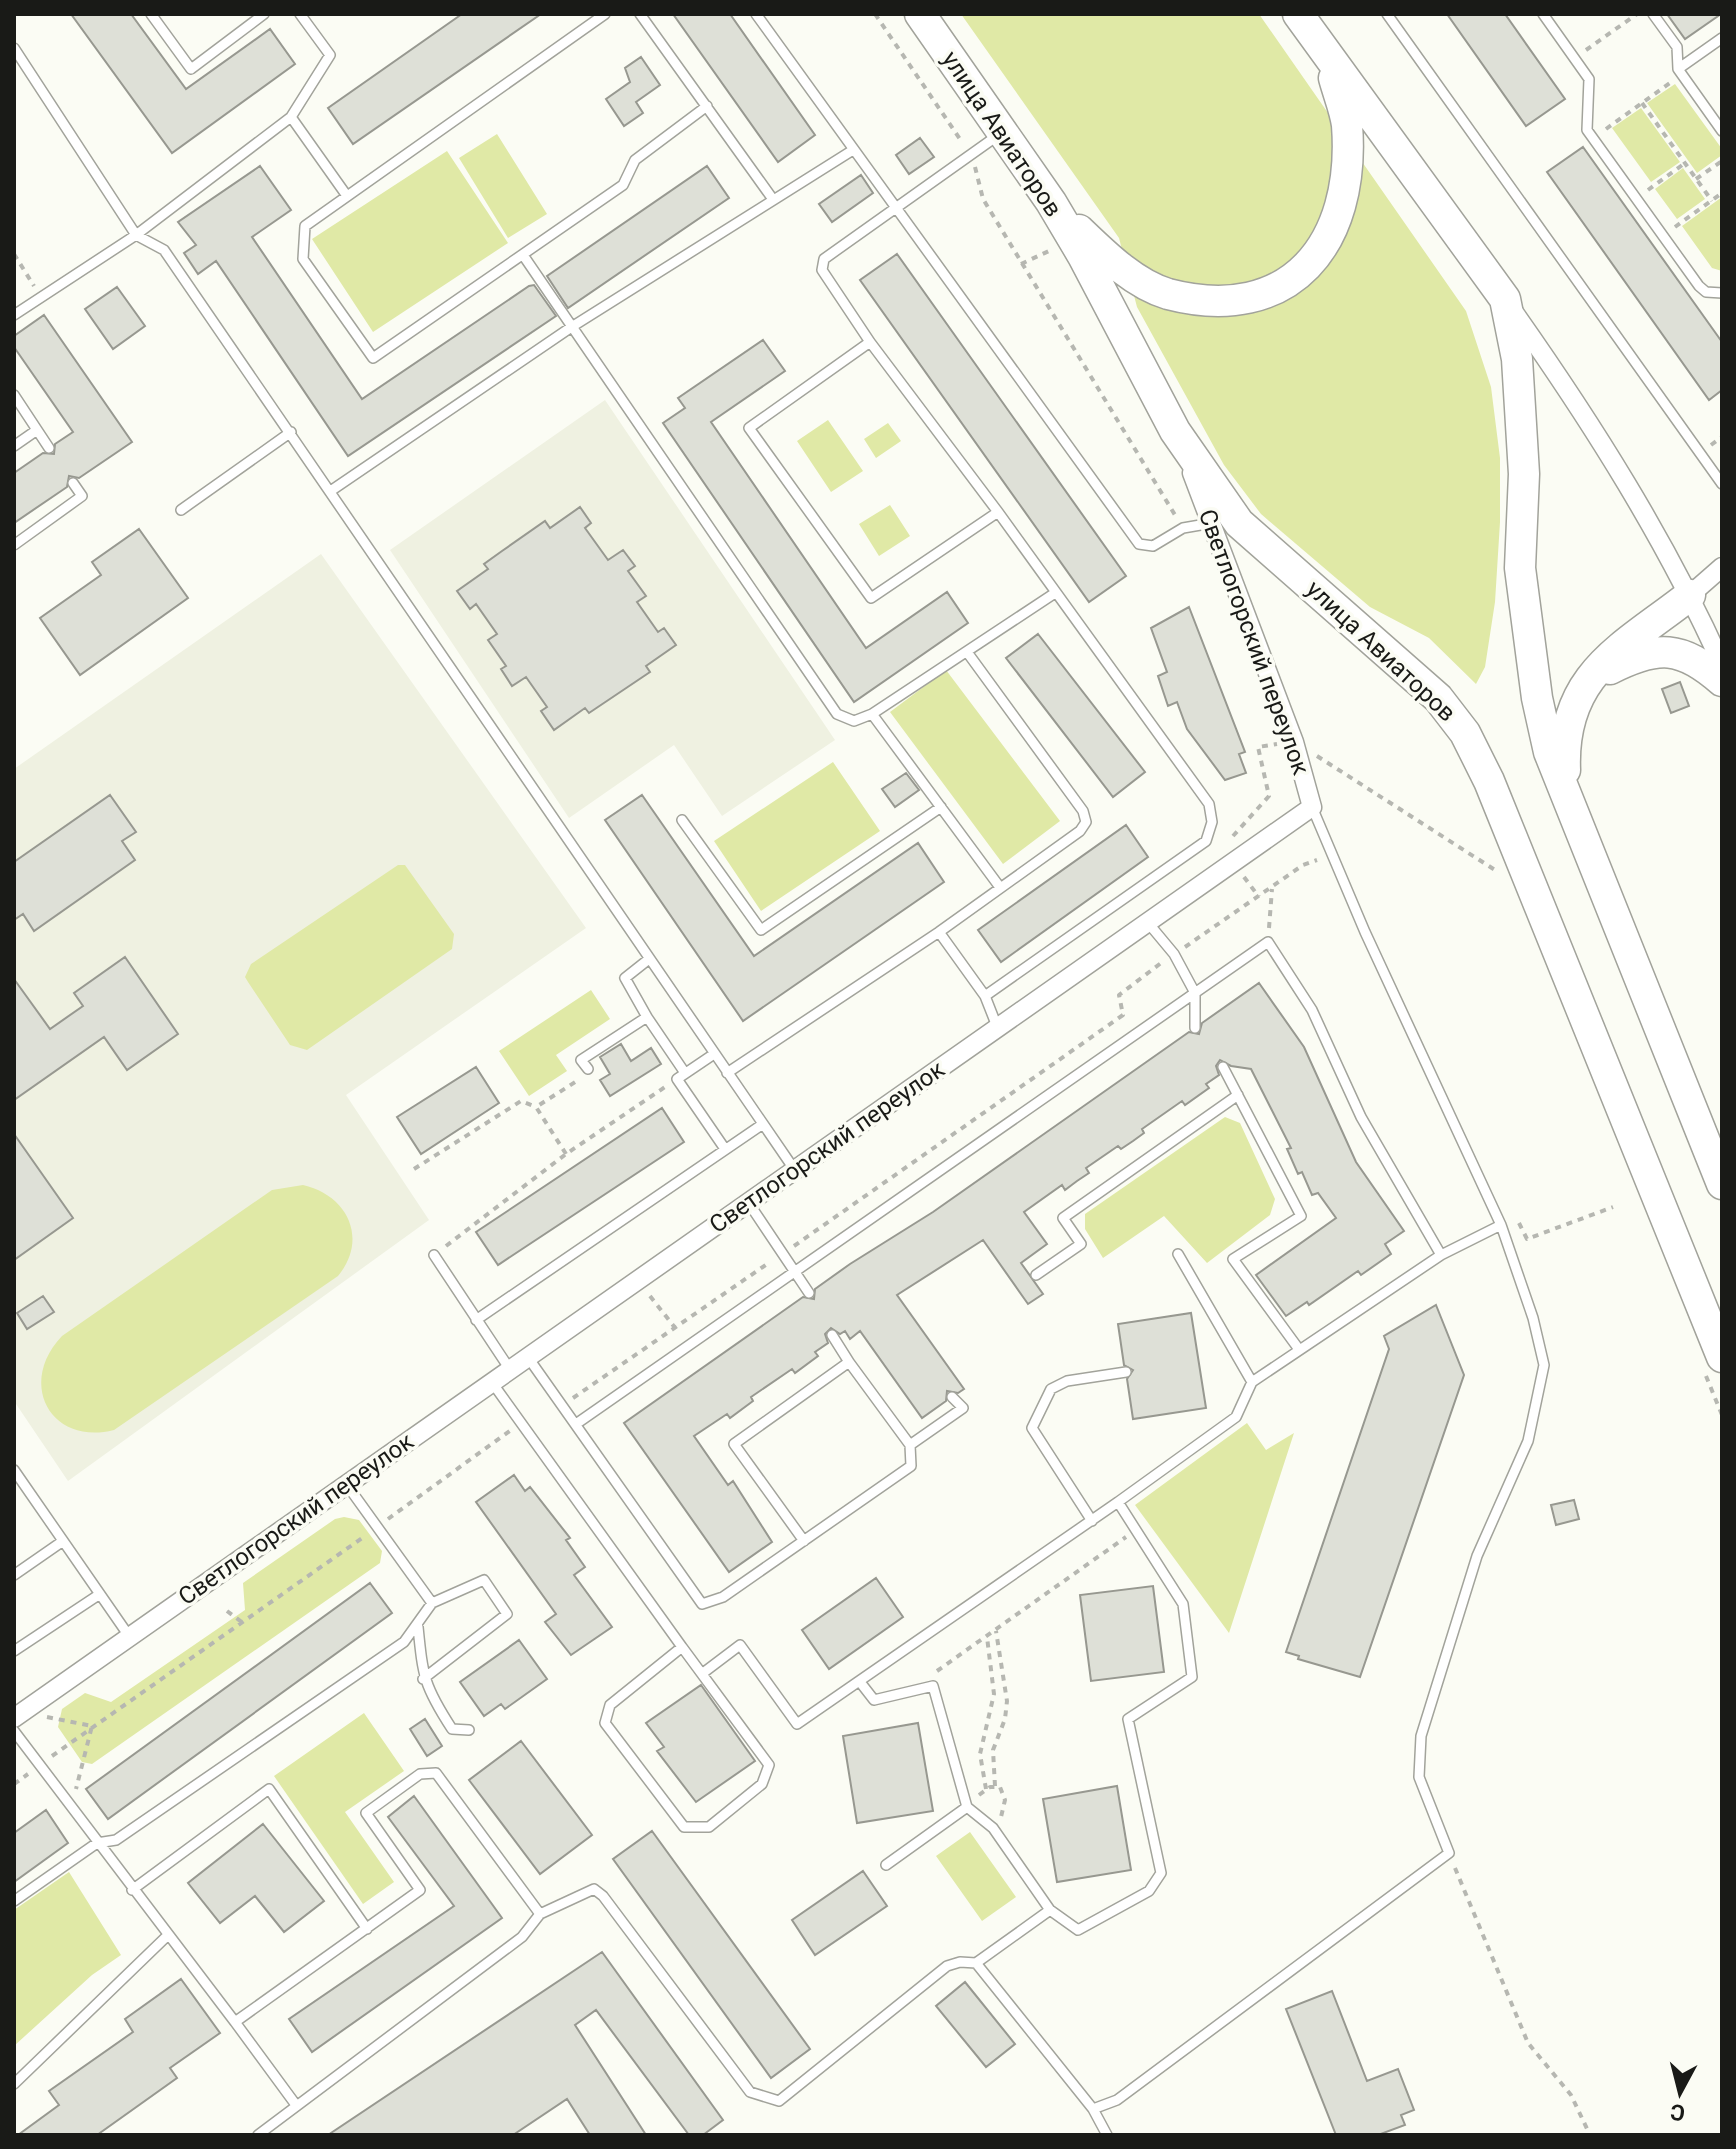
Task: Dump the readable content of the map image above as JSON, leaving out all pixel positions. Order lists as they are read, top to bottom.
{
  "streets": {
    "main road": ["улица Авиаторов"],
    "street": ["Светлогорский переулок"]
  },
  "crossings": [
    ["улица Авиаторов", "Светлогорский переулок"]
  ],
  "north": "bottom"
}
